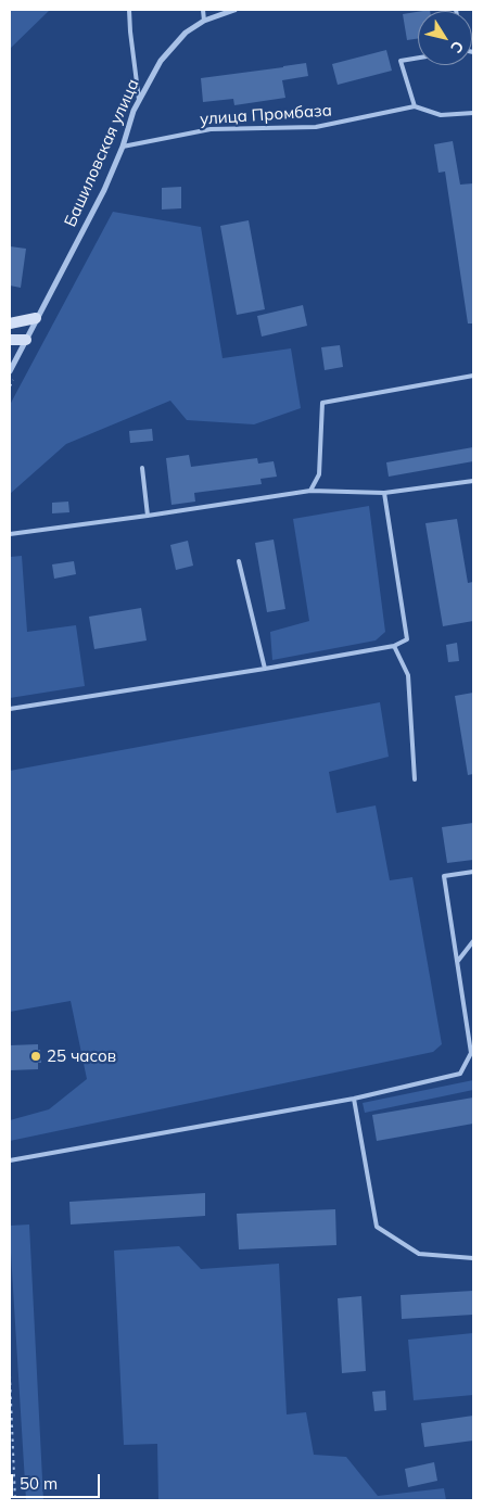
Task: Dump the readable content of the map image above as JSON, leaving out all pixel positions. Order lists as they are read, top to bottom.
{
  "streets": {
    "street": ["Башиловская улица"],
    "lane": ["улица Промбаза"]
  },
  "crossings": [
    ["улица Промбаза", "Башиловская улица"]
  ],
  "places": ["25 часов"],
  "scale_bar": "50 m",
  "north": "bottom right"
}
